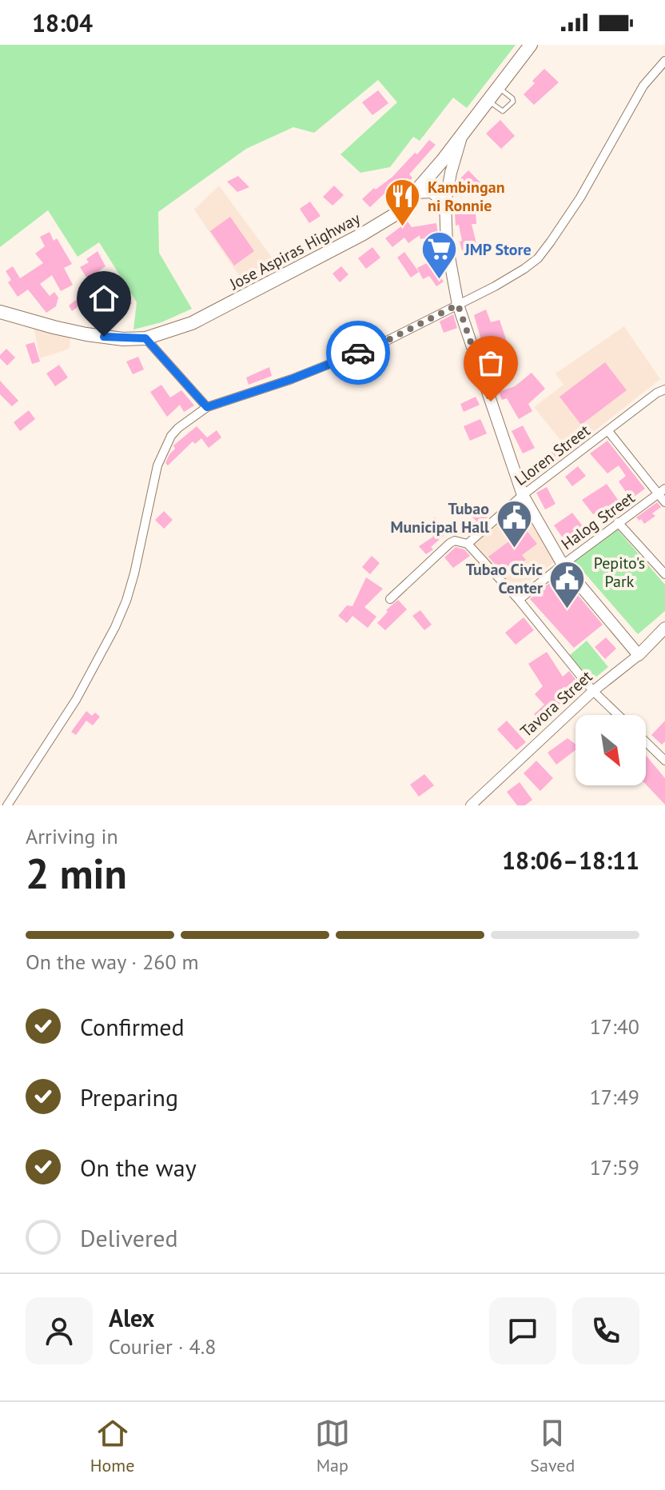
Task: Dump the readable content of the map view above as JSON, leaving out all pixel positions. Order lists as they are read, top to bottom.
{
  "streets": {
    "main road": ["Jose Aspiras Highway", "Tavora Street"],
    "street": ["Lloren Street", "Halog Street"]
  },
  "parks": ["Pepito's Park"],
  "places": {
    "restaurant": ["Kambingan ni Ronnie"],
    "supermarket": ["JMP Store"],
    "public building": ["Tubao Municipal Hall", "Tubao Civic Center"]
  },
  "north": "bottom right",
  "page": {
    "status": "18:04",
    "heading": ["2 min", "Arriving in", "18:06–18:11"],
    "panel": ["Alex", "Courier · 4.8"],
    "bar": "On the way · 260 m",
    "list": [
      ["Confirmed", "17:40"],
      ["Preparing", "17:49"],
      ["On the way", "17:59"],
      "Delivered"
    ],
    "tabs": ["Home", "Map", "Saved"]
  }
}
